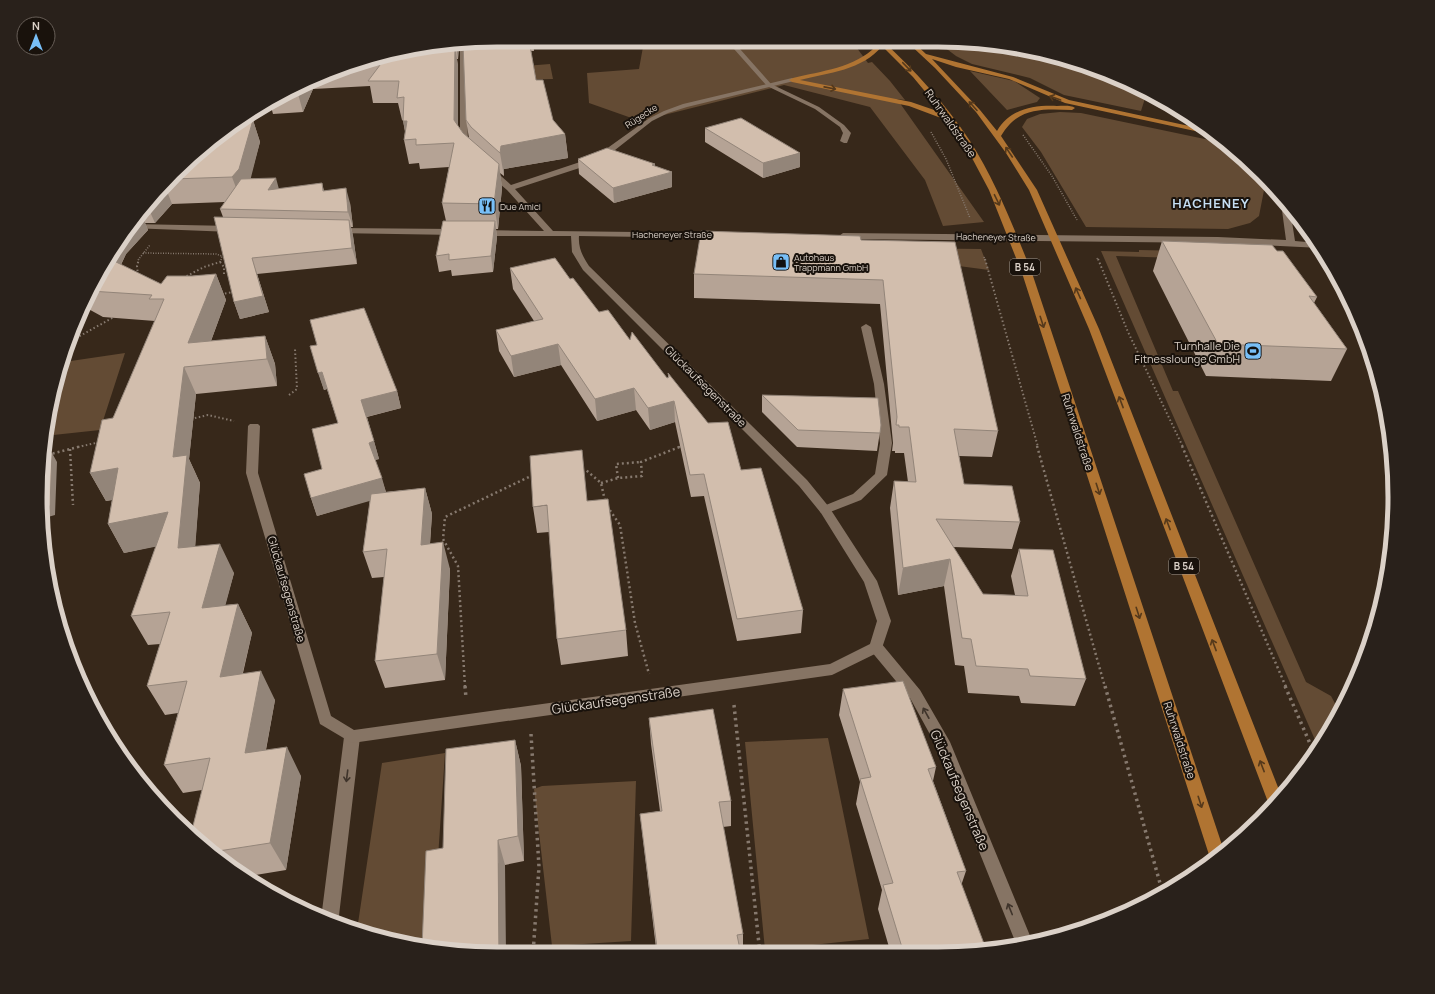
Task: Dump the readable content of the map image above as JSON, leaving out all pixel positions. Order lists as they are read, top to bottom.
{
  "streets": {
    "highway": ["Ruhrwaldstraße", "B 54"],
    "street": ["Rügecke", "Hacheneyer Straße", "Glückaufsegenstraße"]
  },
  "crossings": [
    ["Hacheneyer Straße", "Glückaufsegenstraße"]
  ],
  "districts": ["HACHENEY"],
  "places": {
    "restaurant": ["Due Amici"],
    "shop": ["Autohaus Trappmann GmbH"],
    "sports": ["Turnhalle Die Fitnesslounge GmbH"]
  },
  "north": "top"
}
